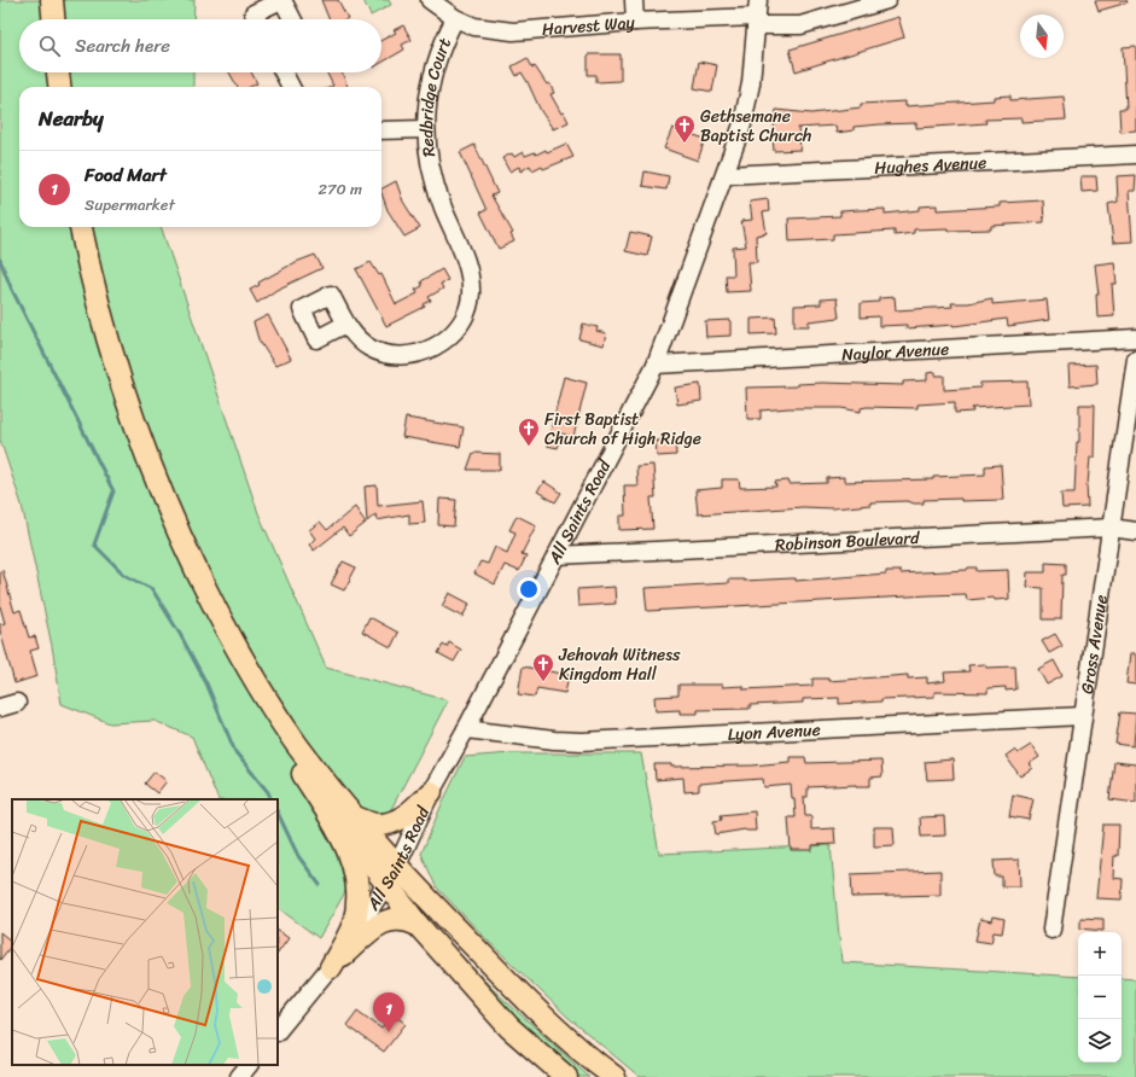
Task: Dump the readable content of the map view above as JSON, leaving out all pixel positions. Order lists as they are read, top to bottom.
{
  "streets": {
    "street": [
      "Harvest Way",
      "Redbridge Court",
      "Hughes Avenue",
      "Naylor Avenue",
      "All Saints Road",
      "Robinson Boulevard",
      "Gross Avenue",
      "Lyon Avenue"
    ]
  },
  "crossings": [
    ["Harvest Way", "Redbridge Court"],
    ["Harvest Way", "All Saints Road"],
    ["Hughes Avenue", "All Saints Road"],
    ["Naylor Avenue", "All Saints Road"],
    ["All Saints Road", "Robinson Boulevard"],
    ["All Saints Road", "Lyon Avenue"],
    ["Robinson Boulevard", "Gross Avenue"],
    ["Gross Avenue", "Lyon Avenue"]
  ],
  "places": {
    "church": ["Gethsemane Baptist Church", "First Baptist Church of High Ridge", "Jehovah Witness Kingdom Hall"]
  },
  "north": "bottom",
  "page": {
    "search": "Search here",
    "heading": "Nearby",
    "list": [
      {
        "mark": "1",
        "name": "Food Mart",
        "note": "Supermarket",
        "value": "270 m"
      }
    ],
    "map_buttons": ["+", "−"],
    "pins": "1"
  }
}
